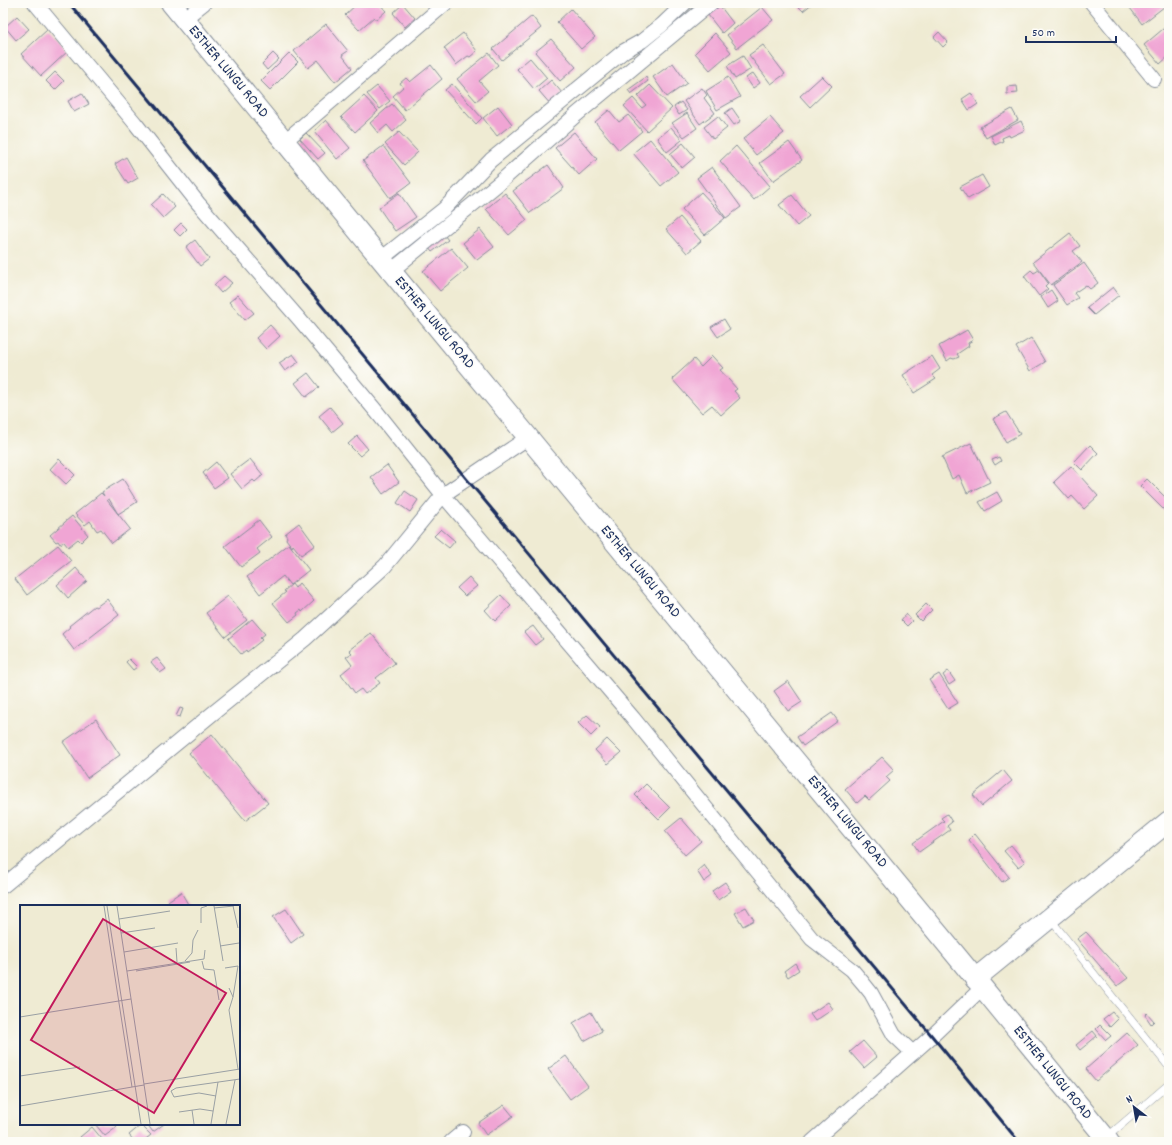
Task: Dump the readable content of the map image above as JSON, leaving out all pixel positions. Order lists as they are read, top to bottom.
{
  "streets": {
    "street": ["ESTHER LUNGU ROAD"]
  },
  "scale_bar": "50 m",
  "north": "top left"
}
